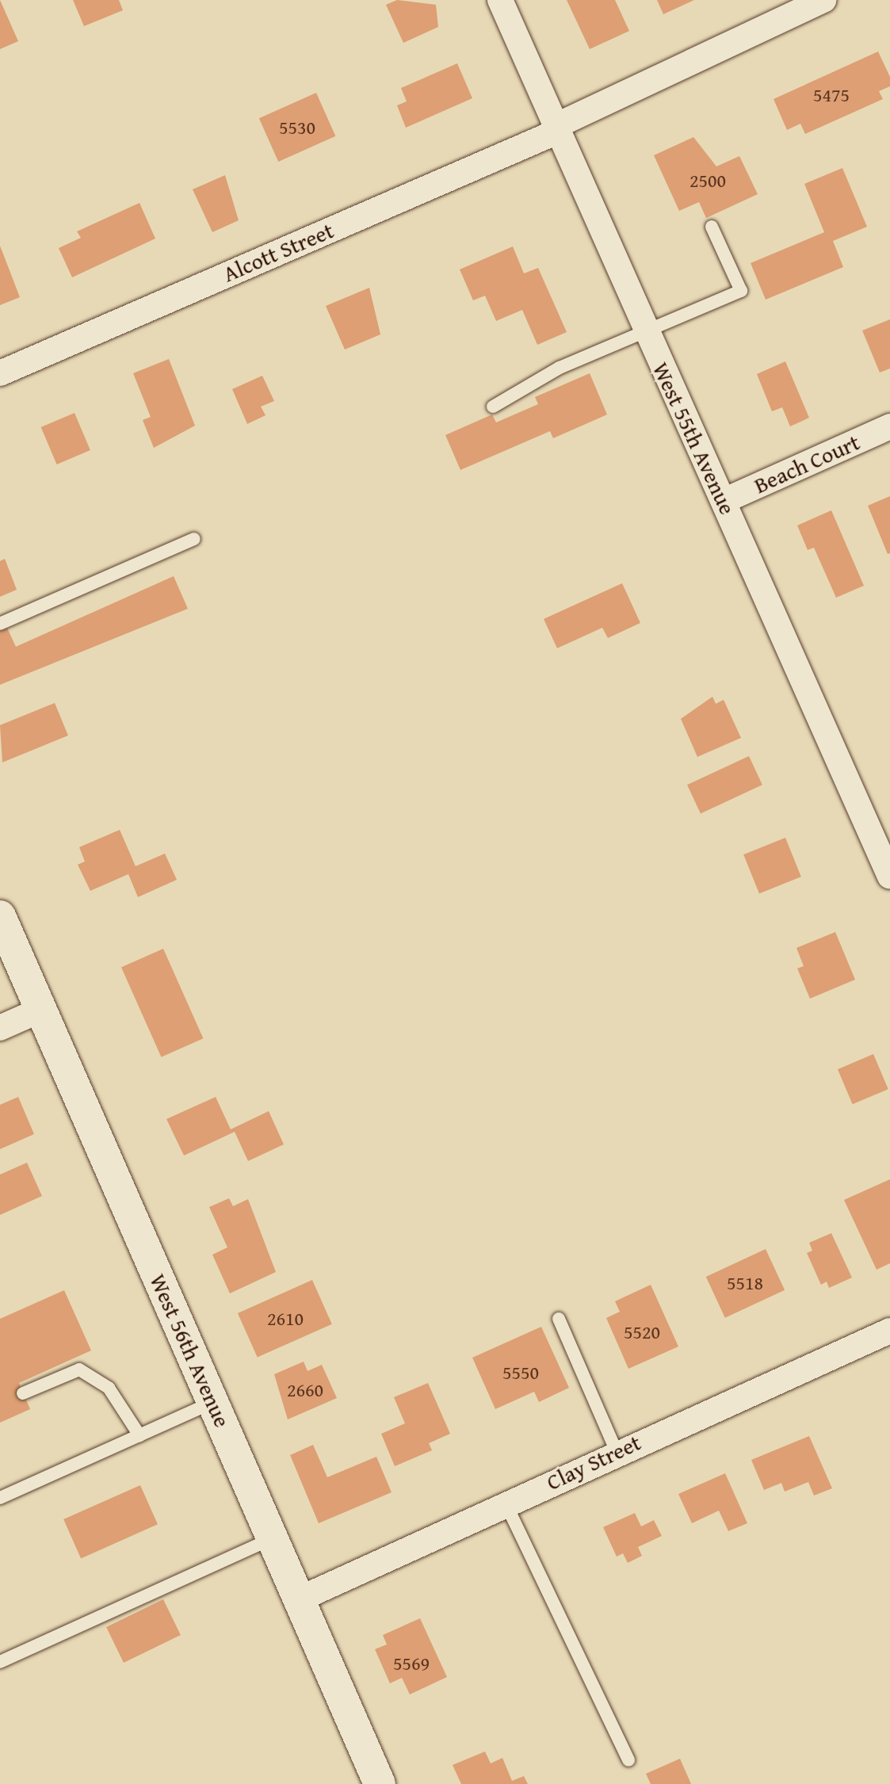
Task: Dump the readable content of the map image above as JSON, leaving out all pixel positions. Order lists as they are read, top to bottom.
{
  "streets": {
    "street": [
      "Alcott Street",
      "West 55th Avenue",
      "Beach Court",
      "West 56th Avenue",
      "Clay Street"
    ]
  },
  "crossings": [
    ["Alcott Street", "West 55th Avenue"],
    ["West 55th Avenue", "Beach Court"],
    ["West 56th Avenue", "Clay Street"]
  ],
  "house_numbers": [
    "5475",
    "5530",
    "2500",
    "5518",
    "2610",
    "5520",
    "5550",
    "2660",
    "5569"
  ]
}
